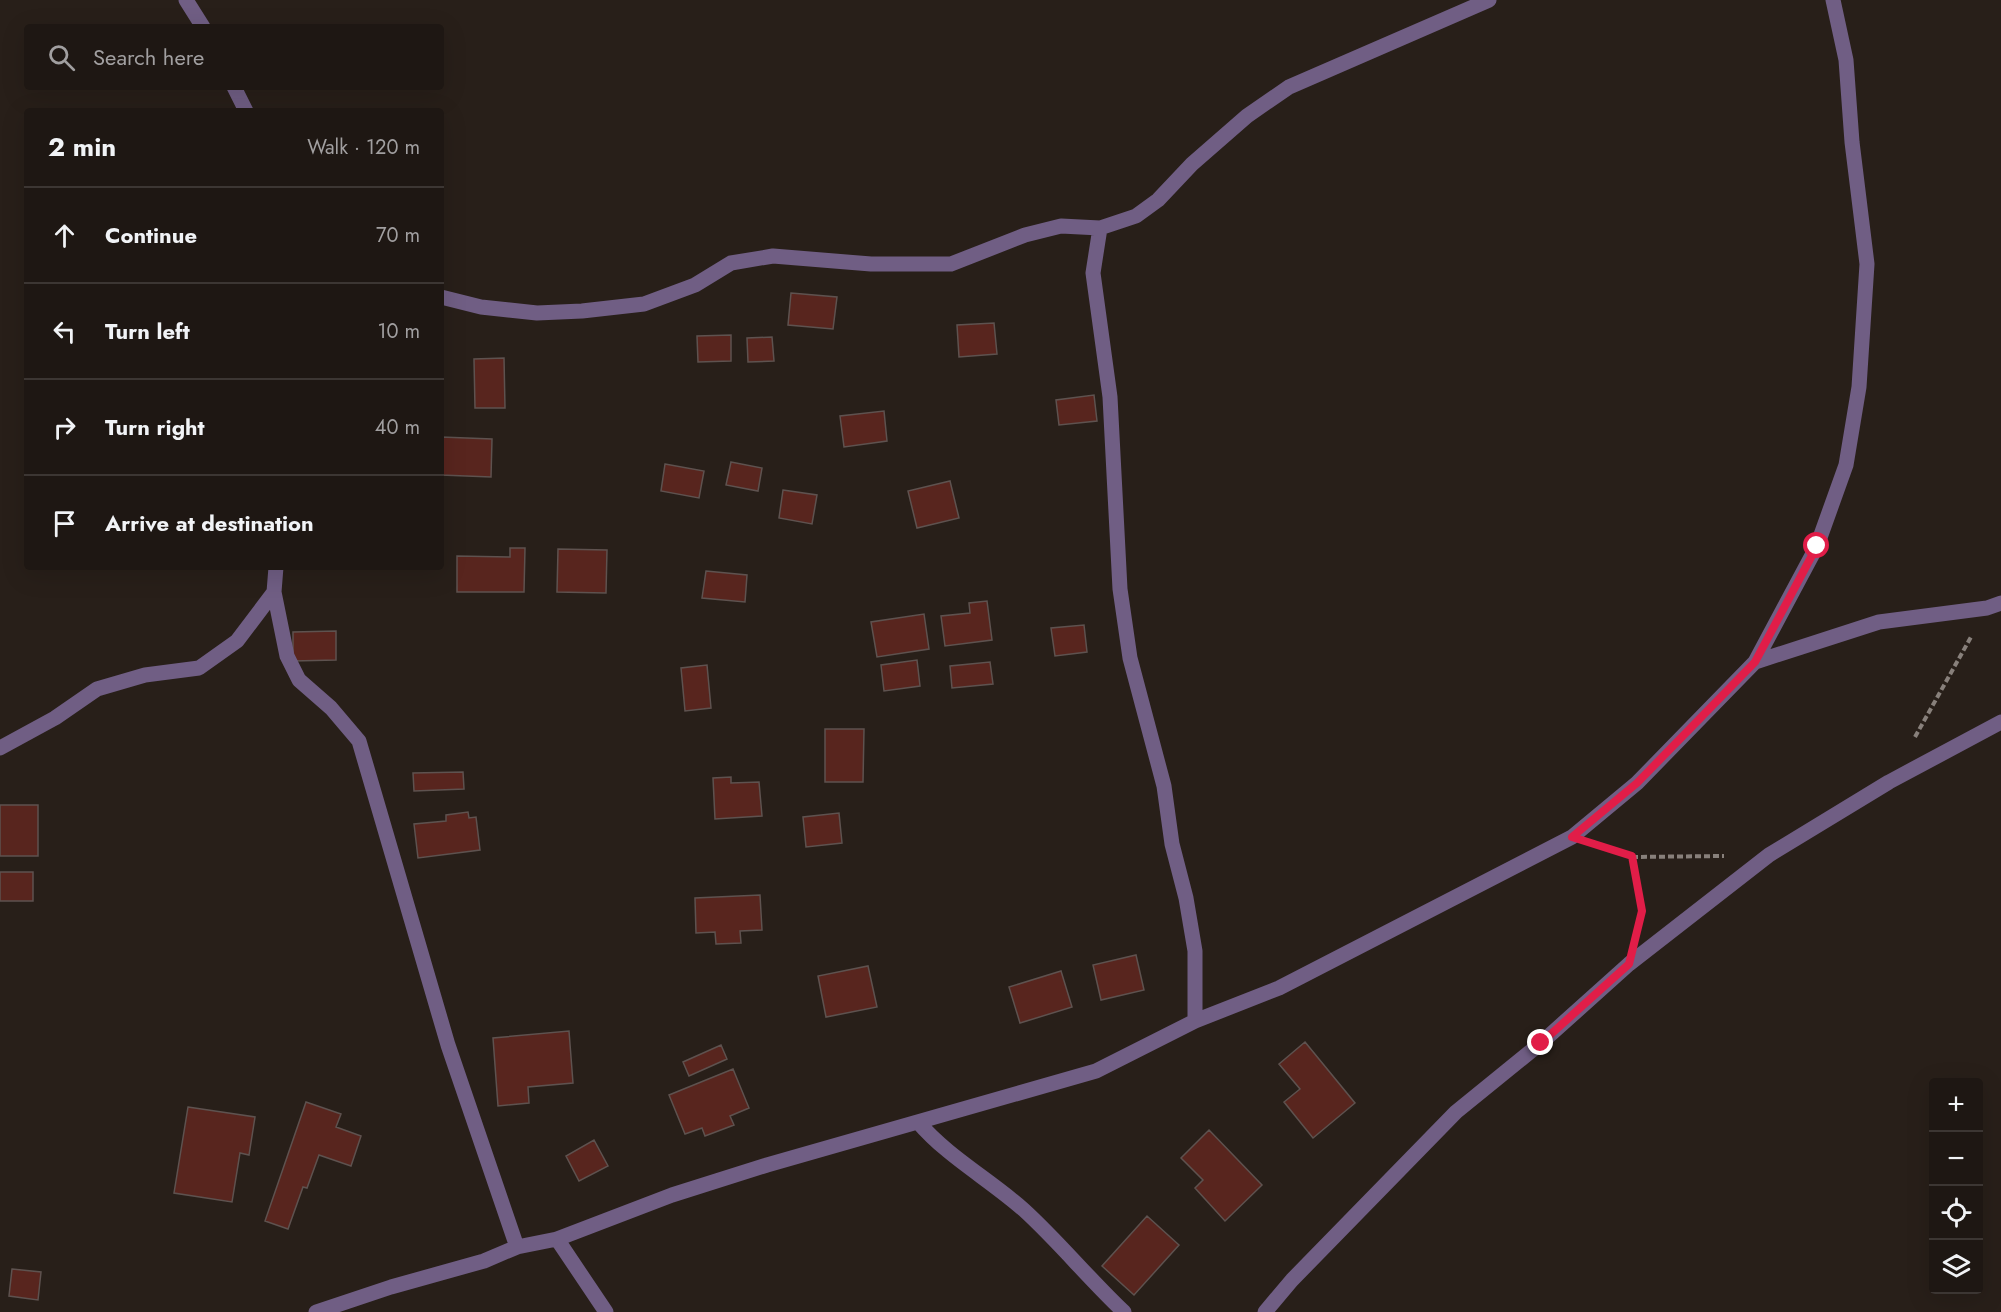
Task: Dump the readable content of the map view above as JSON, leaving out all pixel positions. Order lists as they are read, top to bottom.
{
  "page": {
    "search": "Search here",
    "heading": ["2 min", "Walk · 120 m"],
    "list": [
      ["Continue", "70 m"],
      ["Turn left", "10 m"],
      ["Turn right", "40 m"],
      "Arrive at destination"
    ],
    "map_buttons": ["+", "−"]
  }
}
